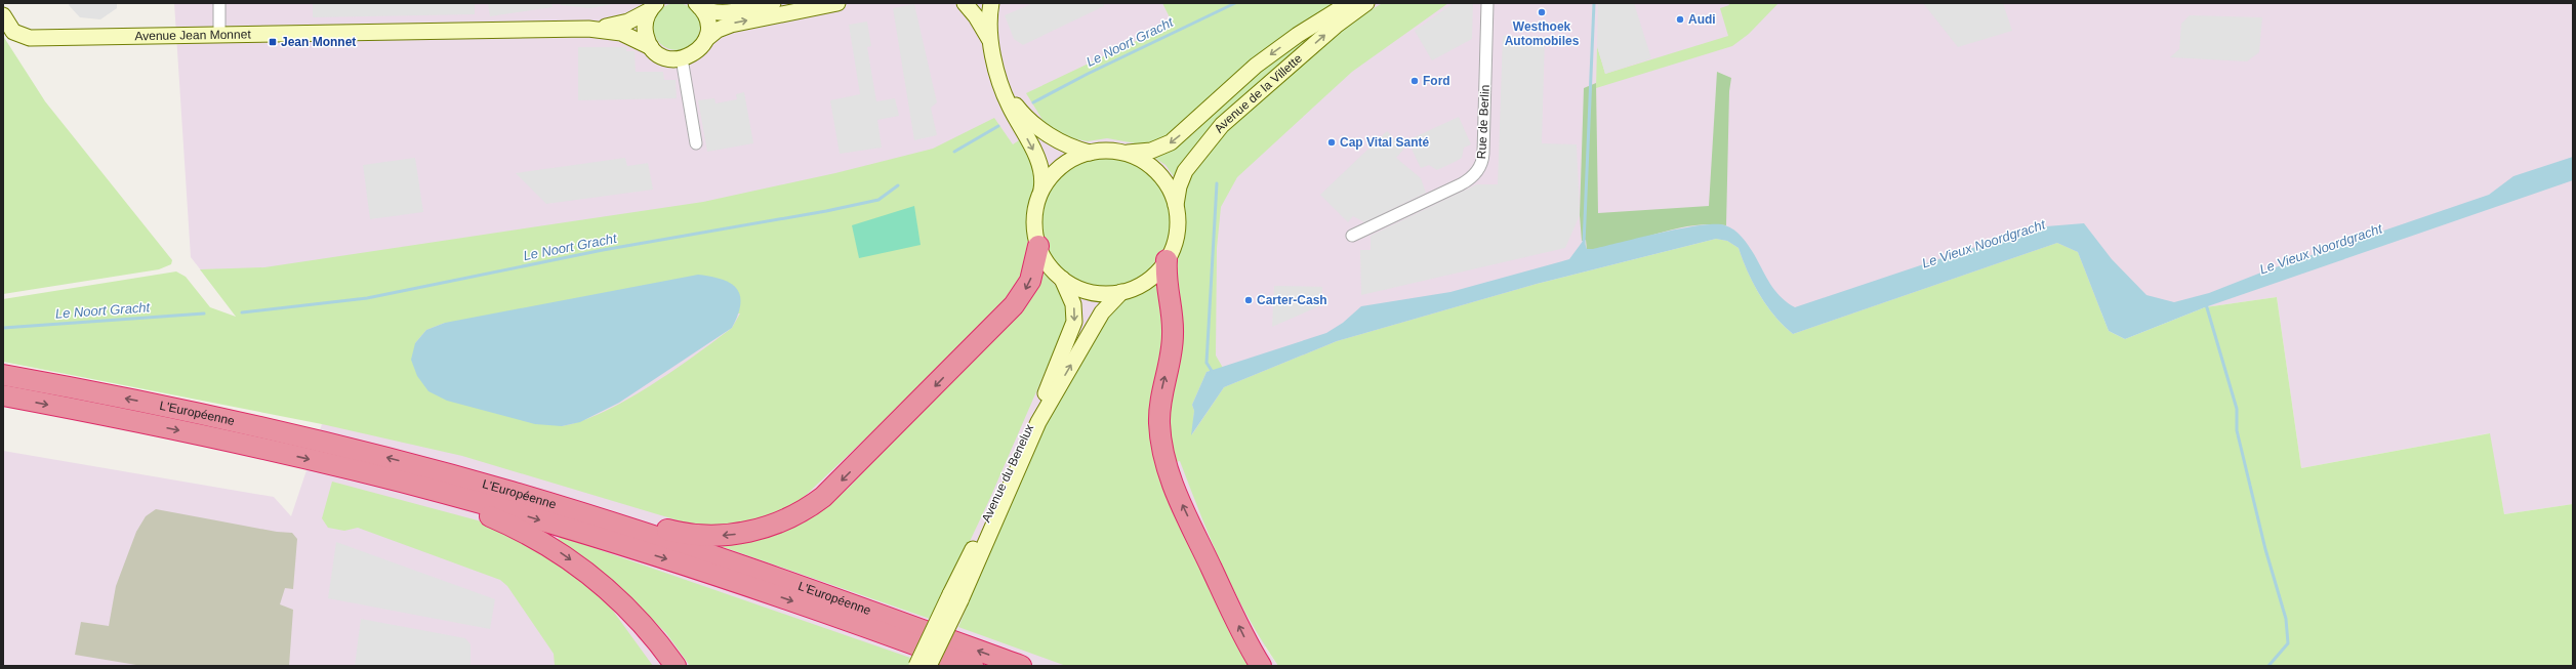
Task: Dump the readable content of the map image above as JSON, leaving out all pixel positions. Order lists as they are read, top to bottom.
{
  "streets": {
    "highway": ["L'Européenne"],
    "main road": ["Avenue Jean Monnet", "Avenue de la Villette", "Avenue du Benelux"],
    "street": ["Rue de Berlin"]
  },
  "crossings": [
    ["Avenue de la Villette", "Avenue du Benelux"]
  ],
  "water": ["Le Noort Gracht", "Le Vieux Noordgracht"],
  "places": {
    "other": [
      "Westhoek Automobiles",
      "Audi",
      "Ford",
      "Cap Vital Santé",
      "Carter-Cash"
    ],
    "transit": ["Jean Monnet"]
  }
}
